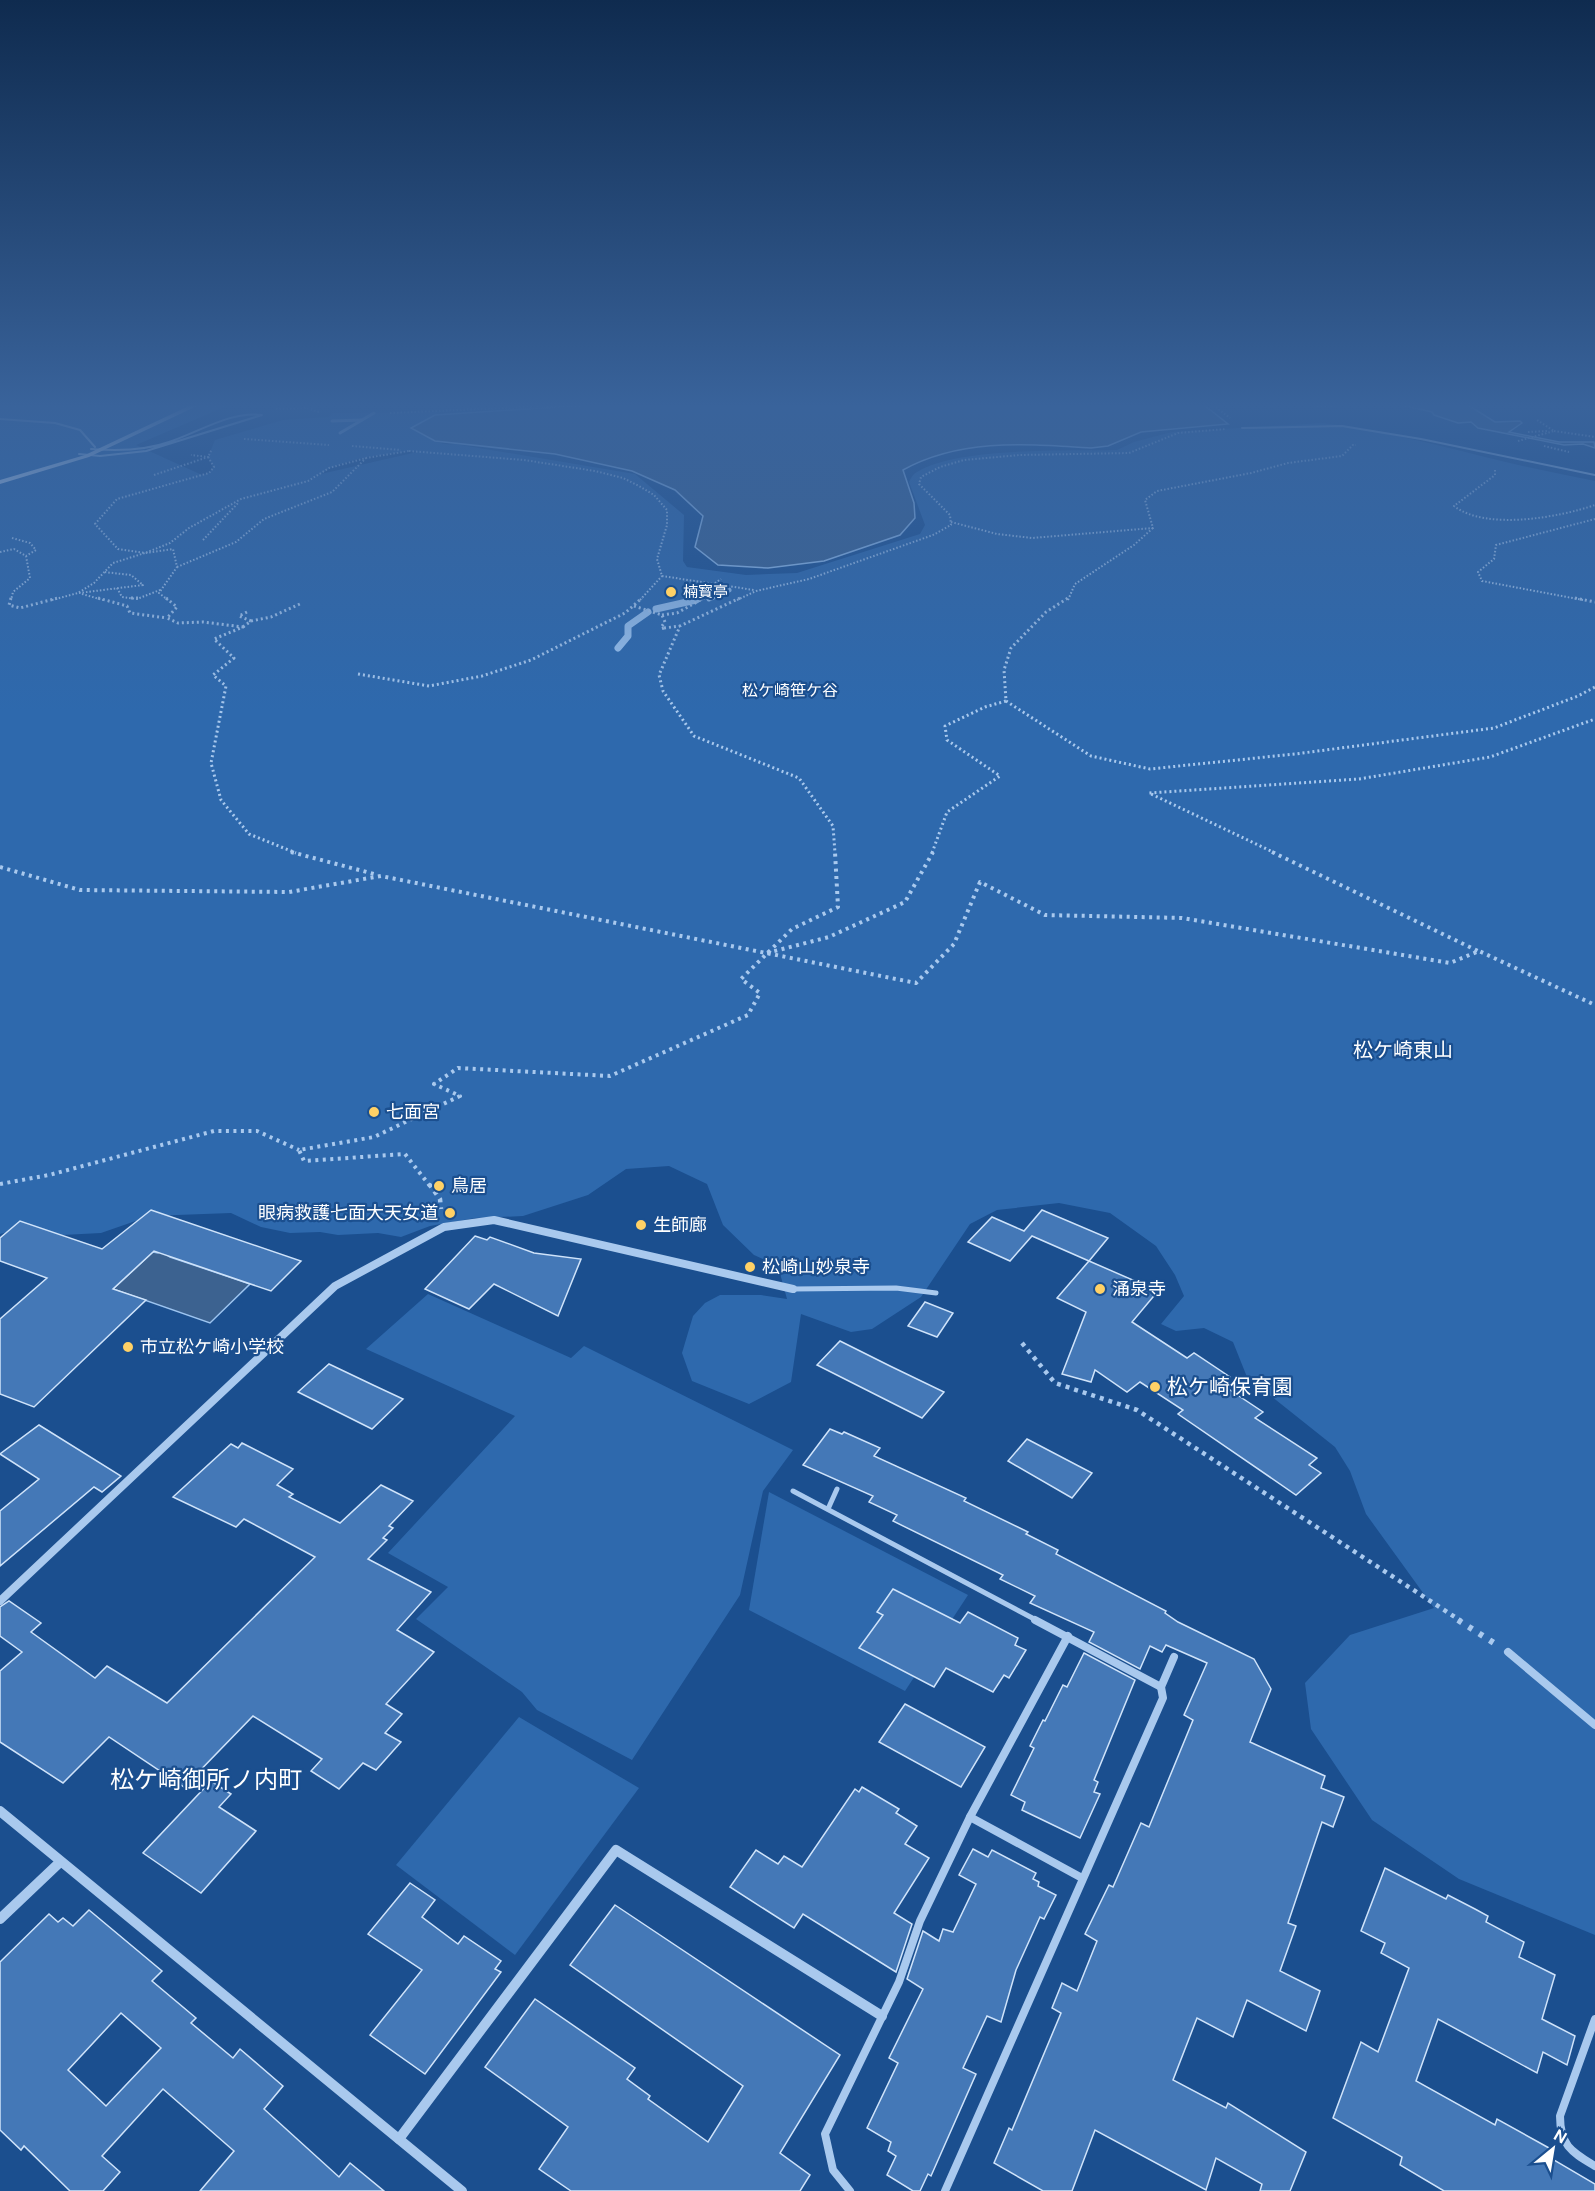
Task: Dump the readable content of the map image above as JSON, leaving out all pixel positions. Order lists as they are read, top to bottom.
{
  "districts": ["松ケ崎笹ケ谷", "松ケ崎東山", "松ケ崎御所ノ内町"],
  "places": [
    "楠寳亭",
    "七面宮",
    "鳥居",
    "眼病救護七面大天女道",
    "生師廊",
    "松崎山妙泉寺",
    "涌泉寺",
    "市立松ケ崎小学校",
    "松ケ崎保育園"
  ],
  "north": "top right"
}
